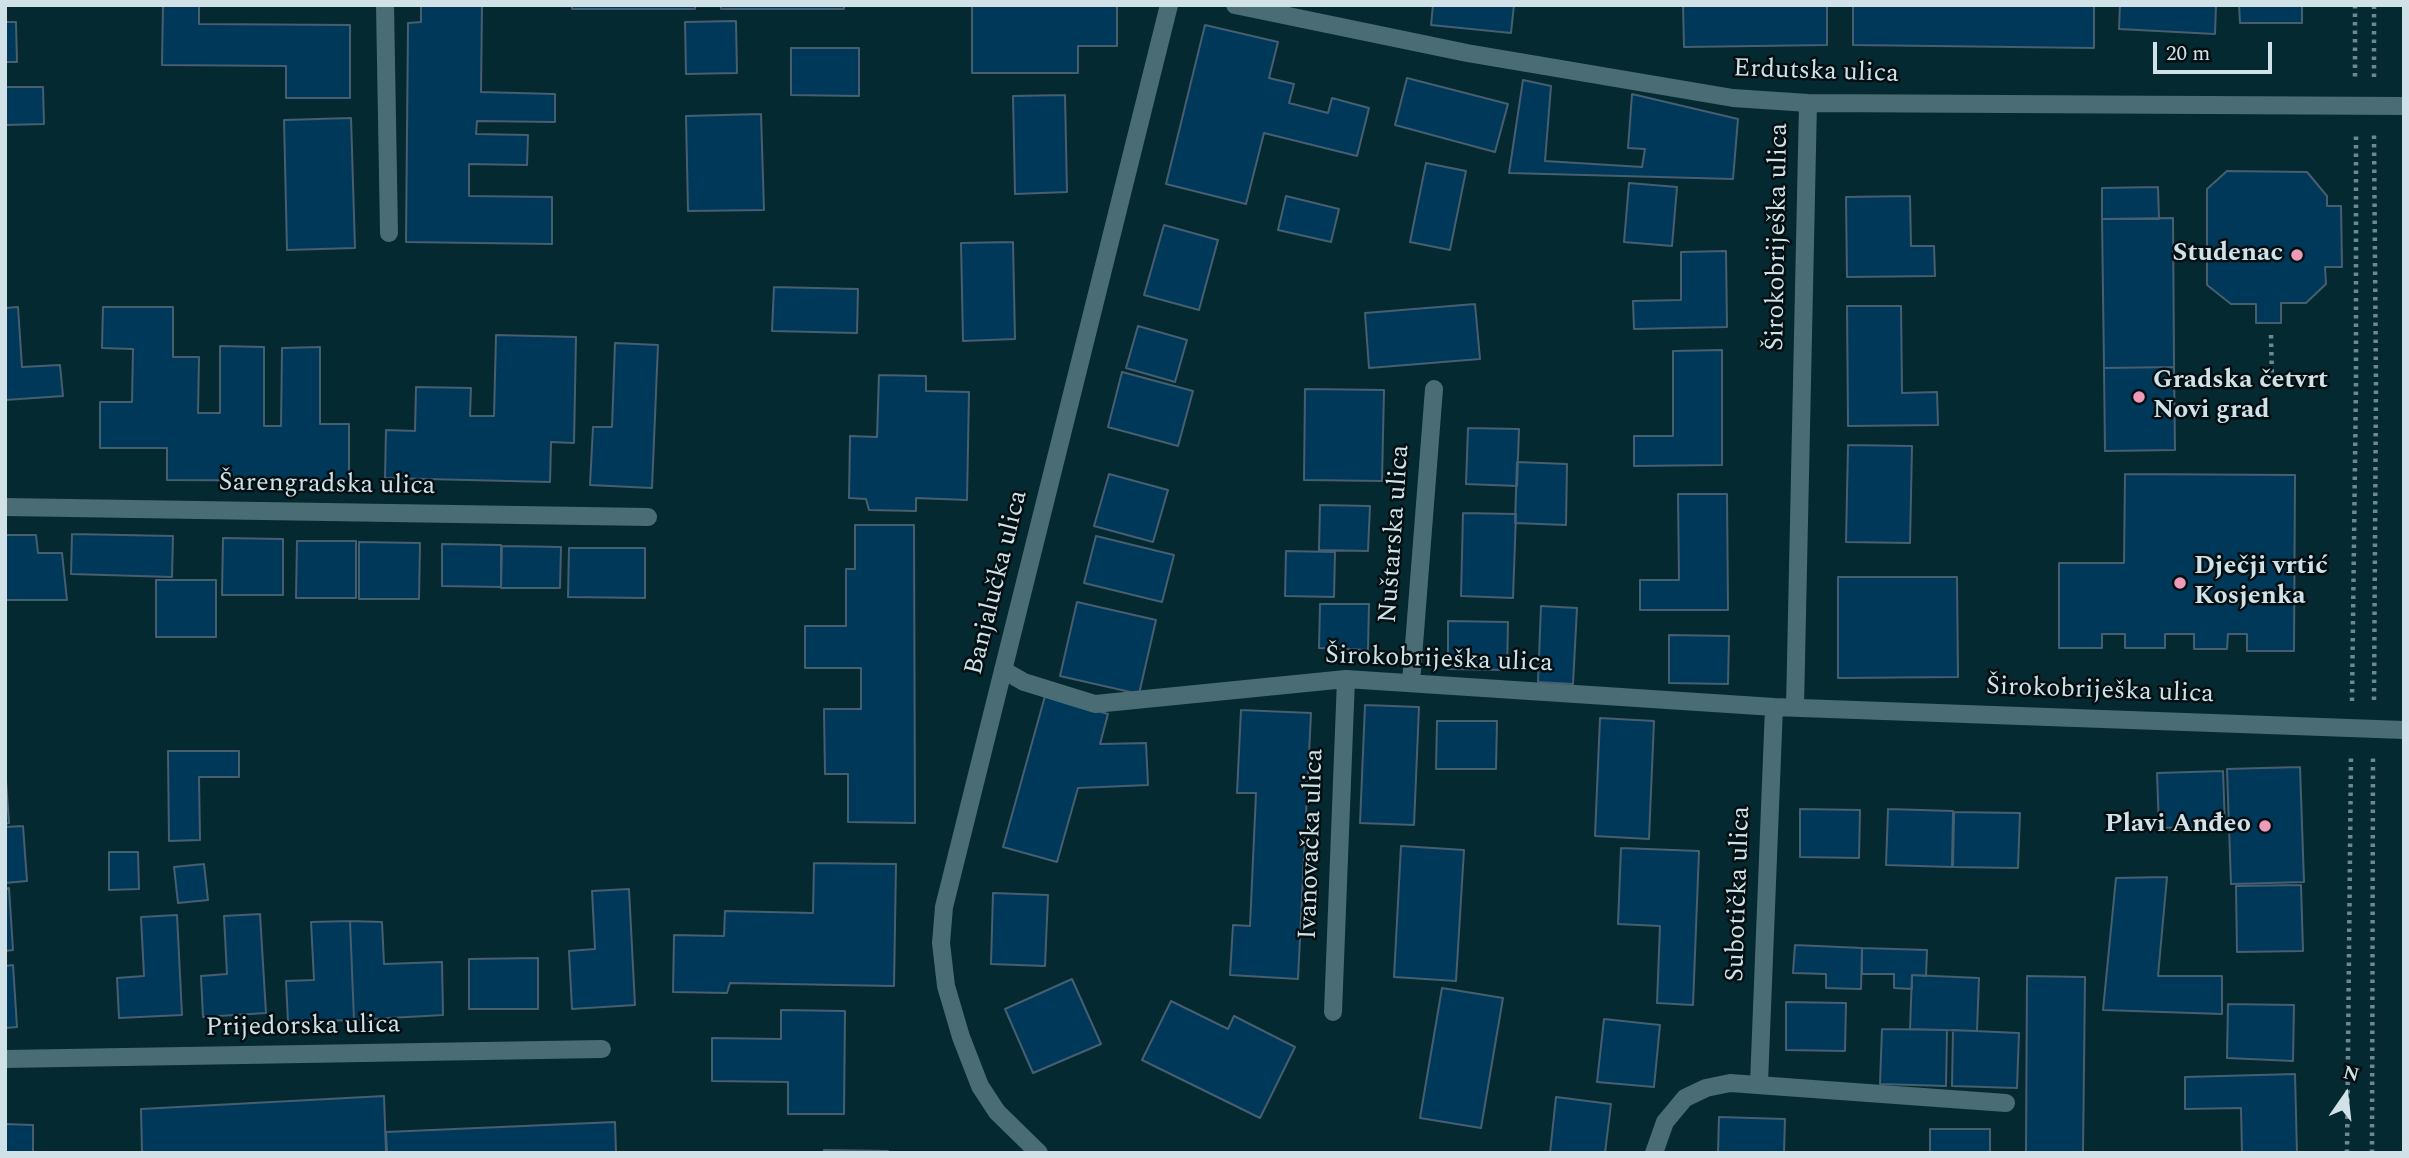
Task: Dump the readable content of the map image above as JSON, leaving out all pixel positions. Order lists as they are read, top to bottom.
{
  "streets": {
    "street": [
      "Erdutska ulica",
      "Širokobriješka ulica",
      "Šarengradska ulica",
      "Nuštarska ulica",
      "Banjalučka ulica",
      "Ivanovačka ulica",
      "Subotička ulica",
      "Prijedorska ulica"
    ]
  },
  "crossings": [
    ["Erdutska ulica", "Širokobriješka ulica"],
    ["Širokobriješka ulica", "Nuštarska ulica"],
    ["Širokobriješka ulica", "Banjalučka ulica"],
    ["Širokobriješka ulica", "Ivanovačka ulica"],
    ["Širokobriješka ulica", "Subotička ulica"]
  ],
  "places": [
    "Studenac",
    "Gradska četvrt Novi grad",
    "Dječji vrtić Kosjenka",
    "Plavi Anđeo"
  ],
  "scale_bar": "20 m",
  "north": "top"
}
